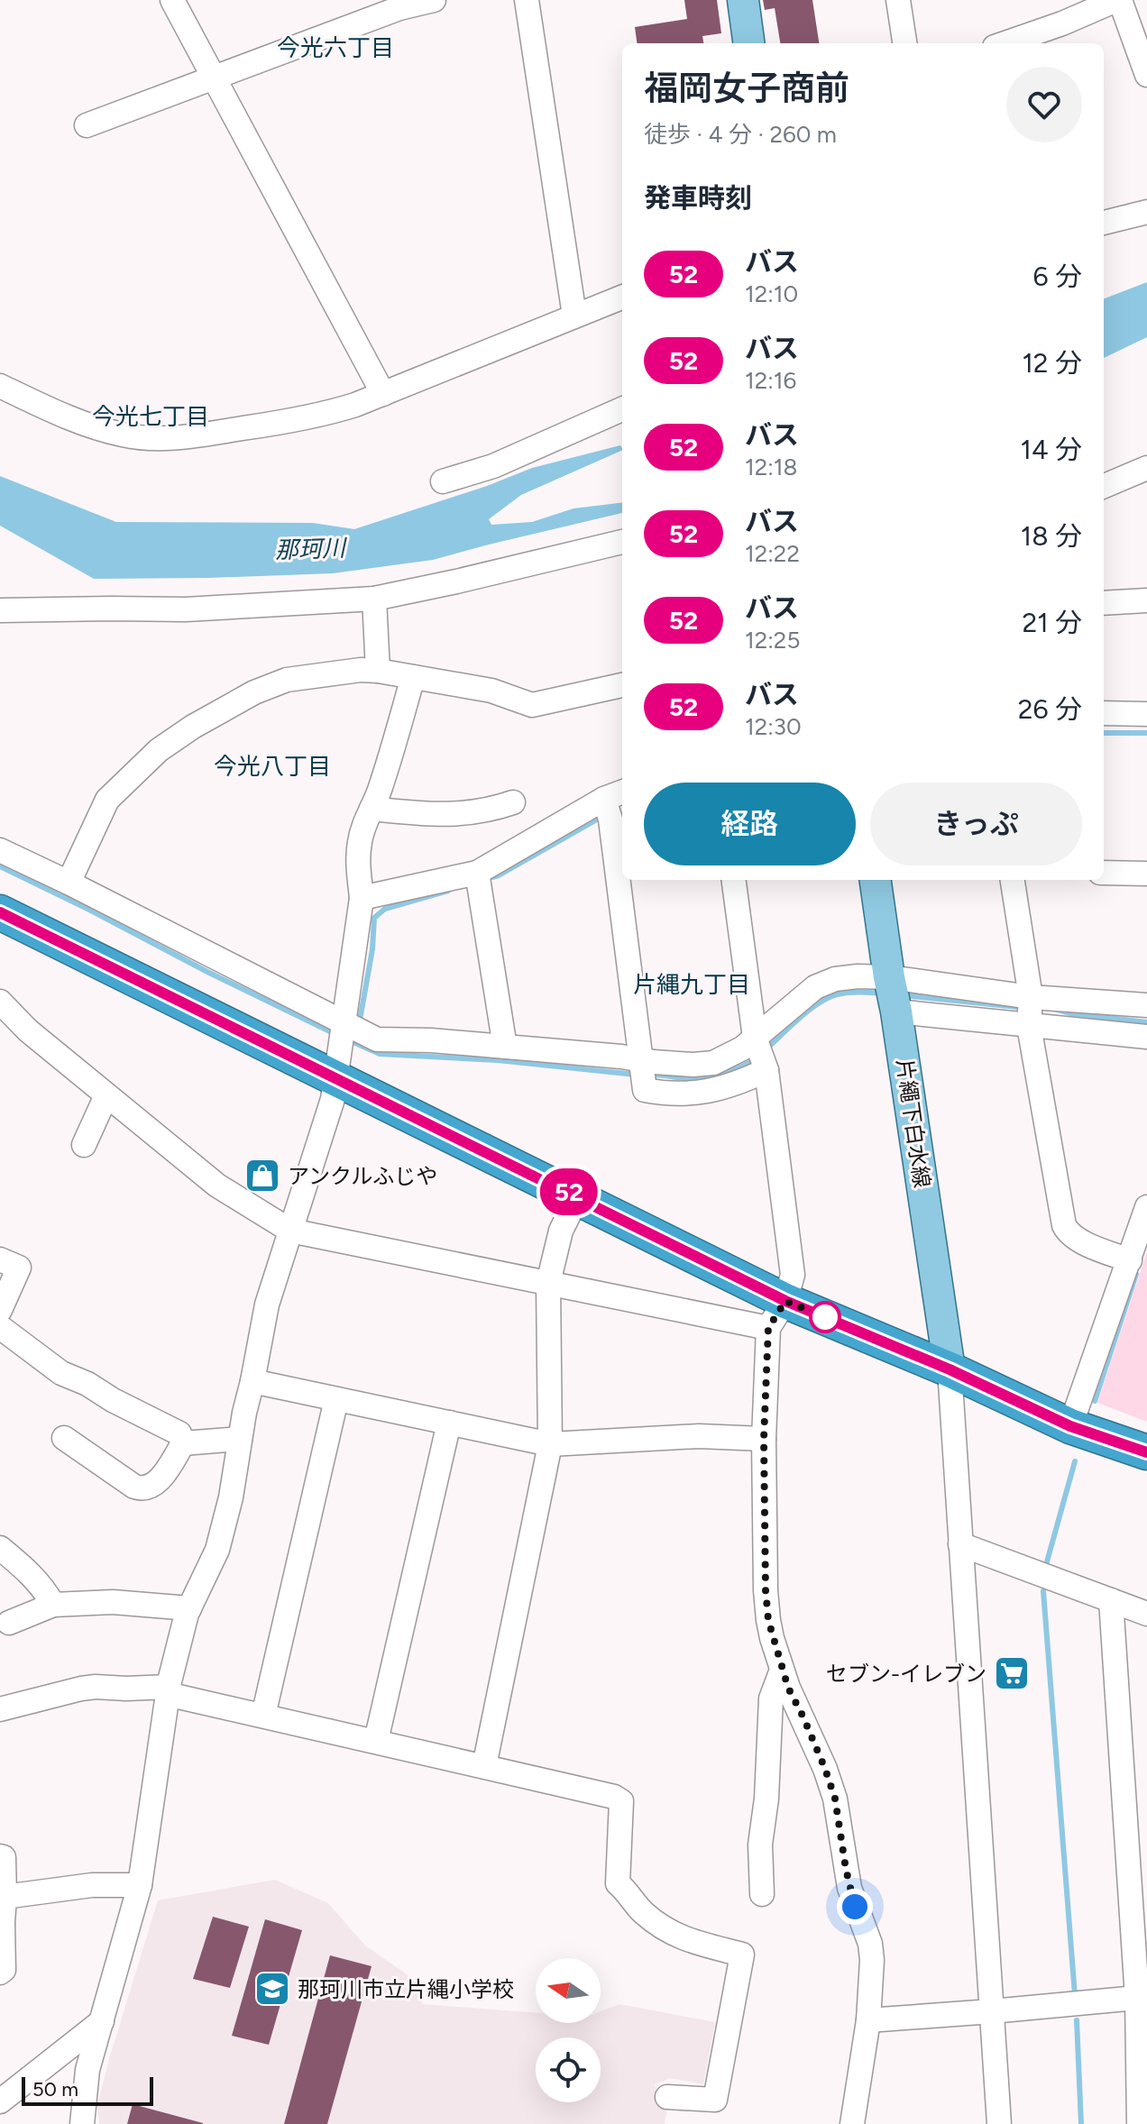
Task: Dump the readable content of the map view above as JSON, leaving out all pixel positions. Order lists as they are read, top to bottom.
{
  "streets": {
    "main road": ["片繩下白水線"]
  },
  "districts": [
    "今光六丁目",
    "今光七丁目",
    "今光八丁目",
    "片縄九丁目"
  ],
  "water": ["那珂川"],
  "places": {
    "shop": ["アンクルふじや"],
    "supermarket": ["セブン-イレブン"],
    "school or university": ["那珂川市立片縄小学校"]
  },
  "lines": ["bus line 52"],
  "scale_bar": "50 m",
  "north": "left",
  "page": {
    "on_map": "52",
    "heading": [
      ["福岡女子商前", "徒歩 · 4 分 · 260 m"],
      "発車時刻"
    ],
    "list": [
      {
        "mark": "52",
        "name": "バス",
        "note": "12:10",
        "value": "6 分"
      },
      {
        "mark": "52",
        "name": "バス",
        "note": "12:16",
        "value": "12 分"
      },
      {
        "mark": "52",
        "name": "バス",
        "note": "12:18",
        "value": "14 分"
      },
      {
        "mark": "52",
        "name": "バス",
        "note": "12:22",
        "value": "18 分"
      },
      {
        "mark": "52",
        "name": "バス",
        "note": "12:25",
        "value": "21 分"
      },
      {
        "mark": "52",
        "name": "バス",
        "note": "12:30",
        "value": "26 分"
      }
    ],
    "buttons": ["経路", "きっぷ"],
    "scale": "50 m"
  }
}
